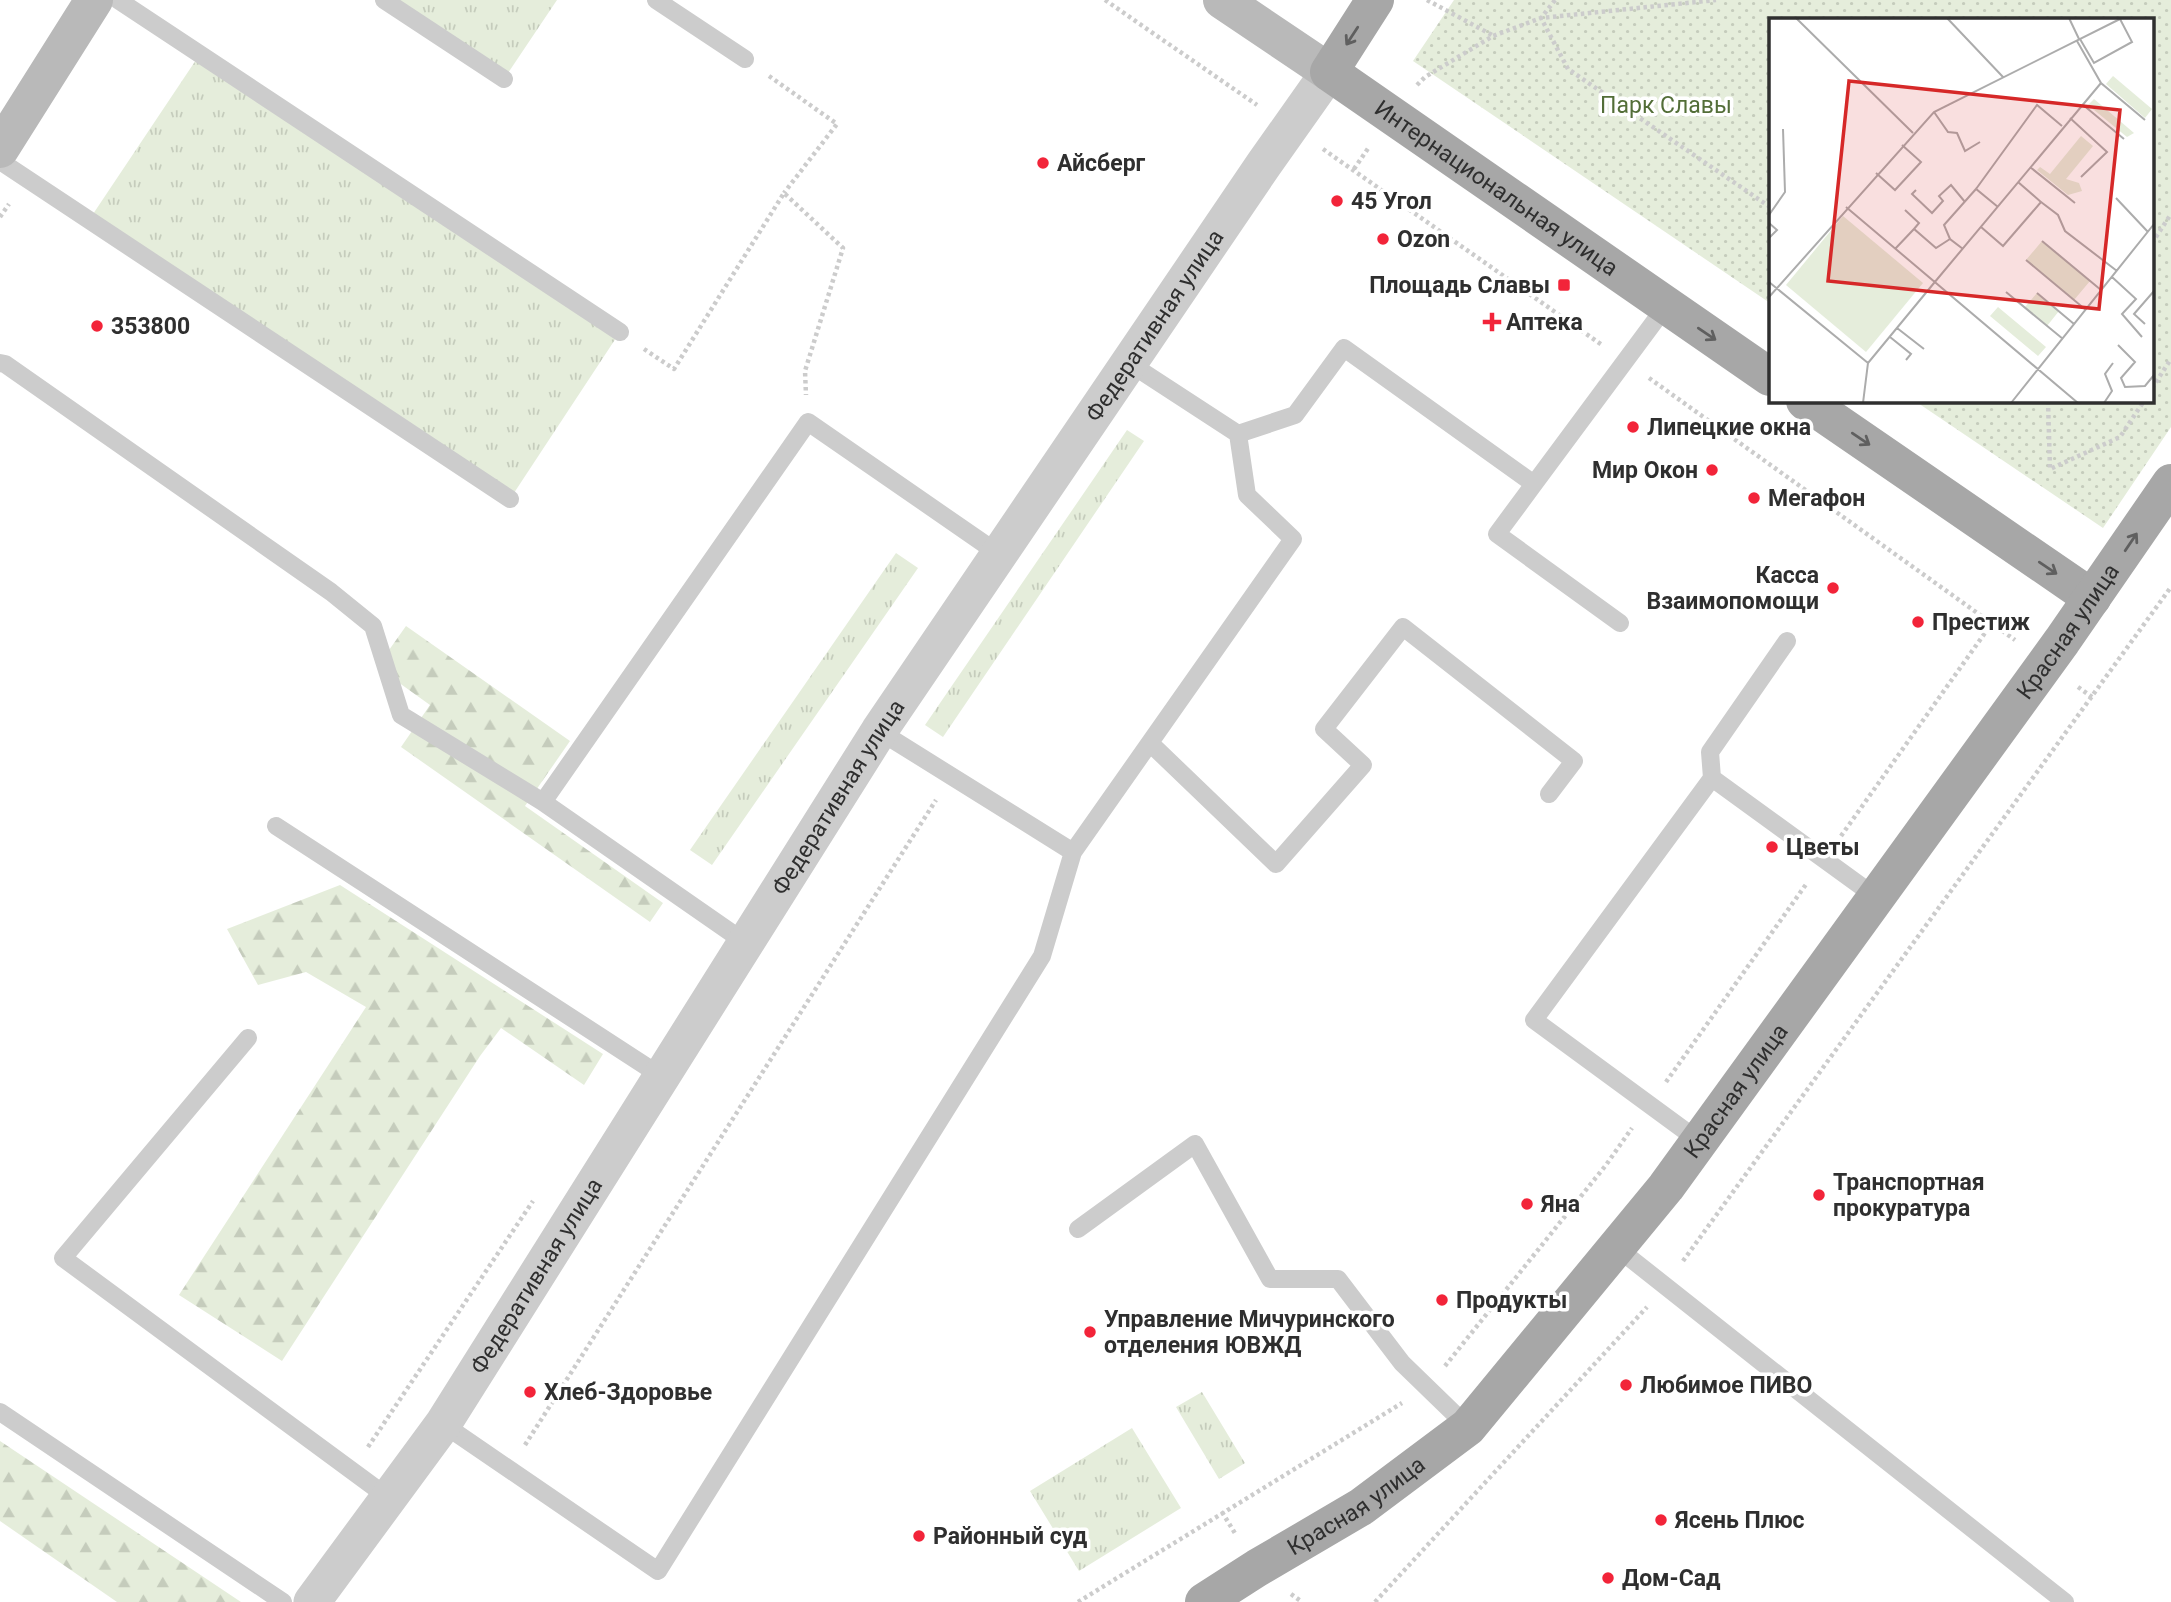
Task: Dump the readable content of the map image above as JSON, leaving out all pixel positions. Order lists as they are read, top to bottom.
{
  "streets": {
    "main road": ["Интернациональная улица", "Федеративная улица", "Красная улица"]
  },
  "crossings": [
    ["Интернациональная улица", "Федеративная улица"]
  ],
  "parks": ["Парк Славы"],
  "places": {
    "other": [
      "Айсберг",
      "45 Угол",
      "Ozon",
      "353800",
      "Липецкие окна",
      "Мир Окон",
      "Мегафон",
      "Касса Взаимопомощи",
      "Престиж",
      "Цветы",
      "Транспортная прокуратура",
      "Яна",
      "Продукты",
      "Управление Мичуринского отделения ЮВЖД",
      "Любимое ПИВО",
      "Хлеб-Здоровье",
      "Ясень Плюс",
      "Районный суд",
      "Дом-Сад"
    ],
    "transit": ["Площадь Славы"],
    "health": ["Аптека"]
  }
}
